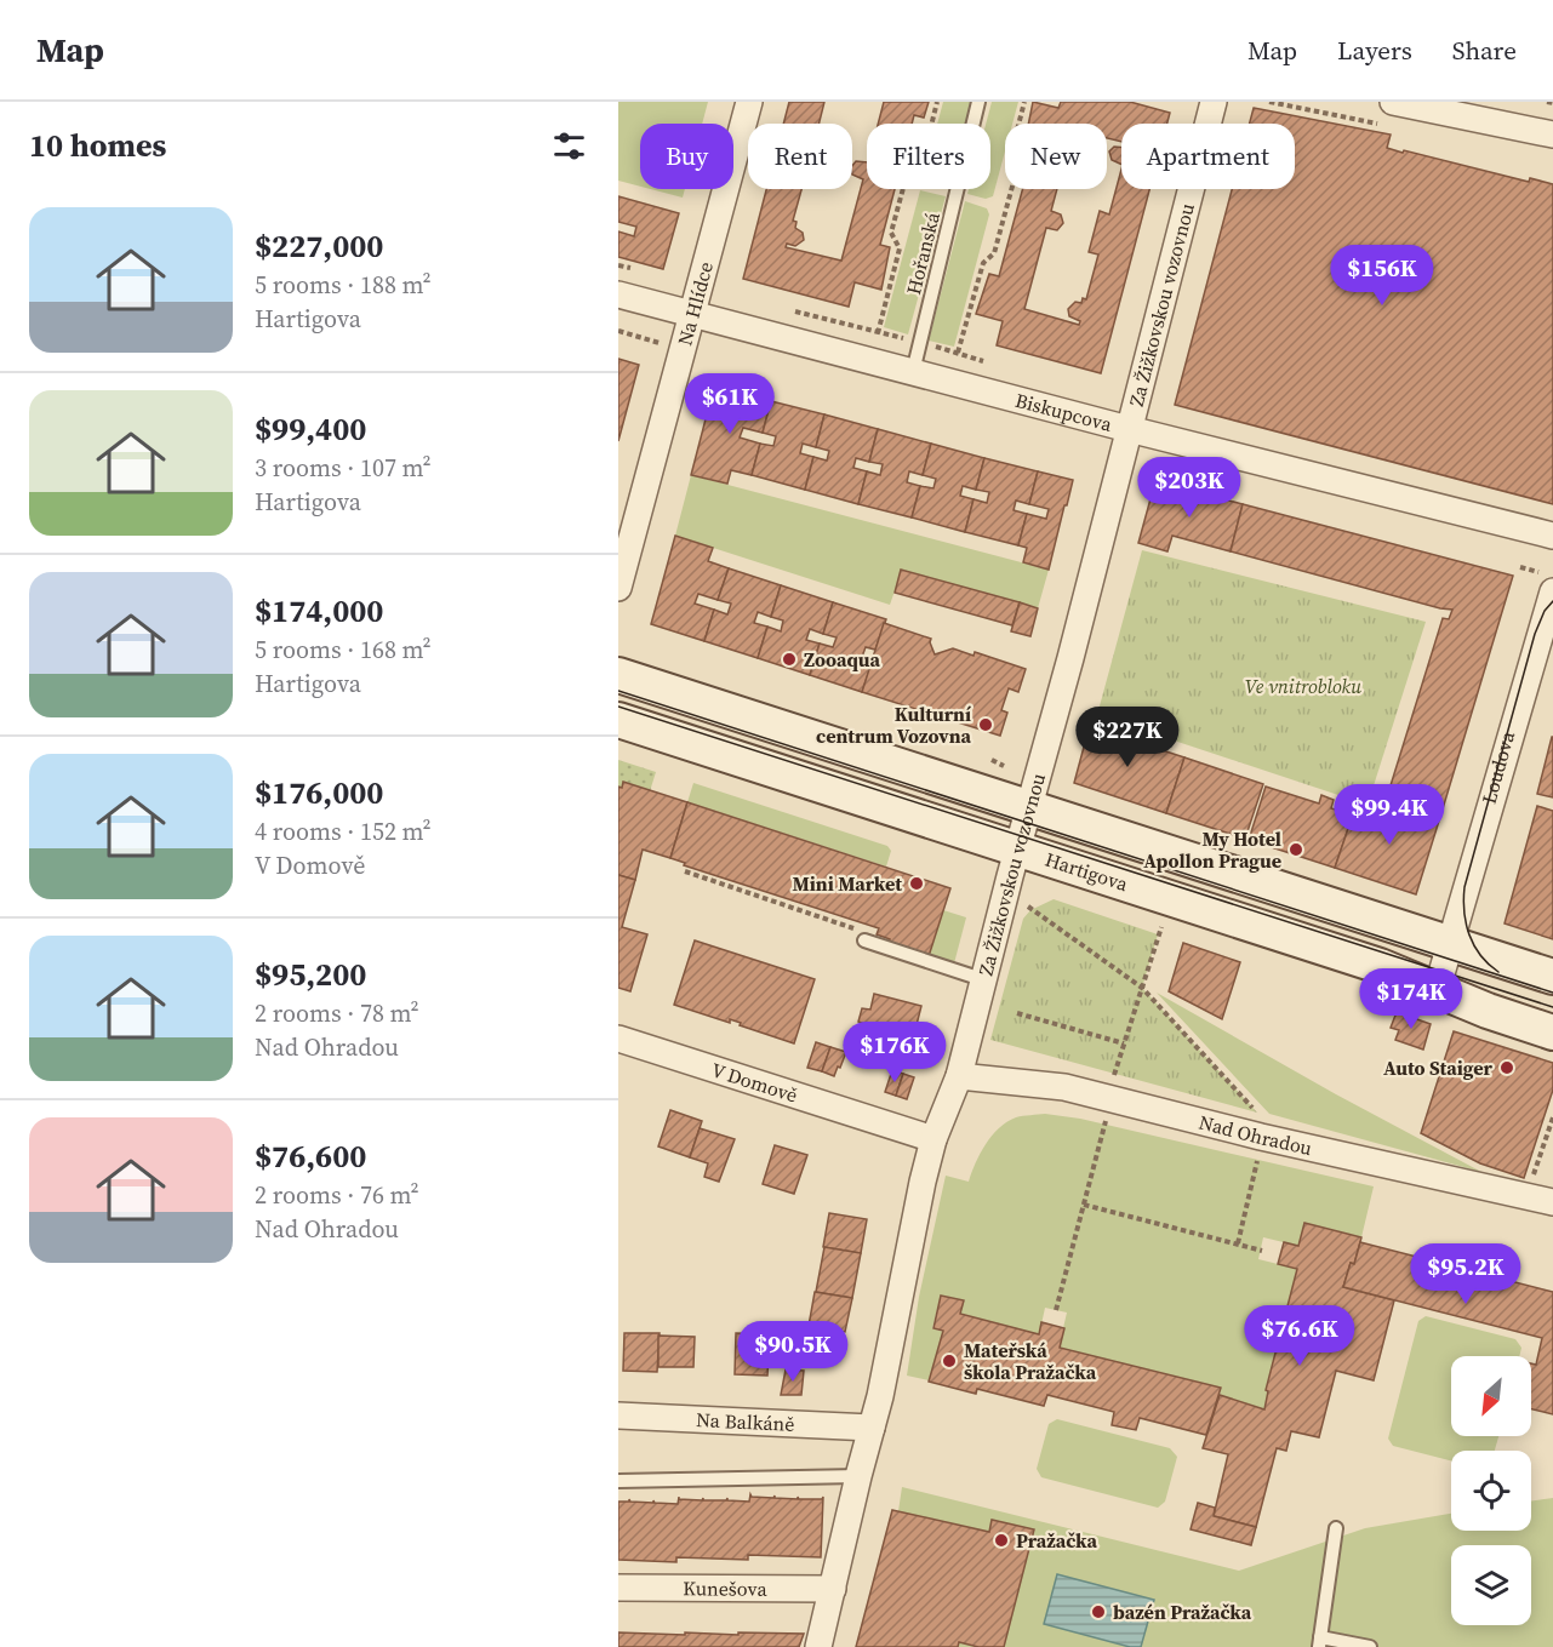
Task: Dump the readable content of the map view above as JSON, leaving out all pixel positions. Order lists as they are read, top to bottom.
{
  "streets": {
    "main road": ["Hartigova"],
    "street": [
      "Na Hlídce",
      "Za Žižkovskou vozovnou",
      "Biskupcova",
      "Loudova",
      "V Domově",
      "Nad Ohradou",
      "Na Balkáně",
      "Kunešova"
    ],
    "lane": ["Hořanská"]
  },
  "crossings": [
    ["Hořanská", "Biskupcova"],
    ["Na Hlídce", "Biskupcova"],
    ["Za Žižkovskou vozovnou", "Biskupcova"],
    ["Za Žižkovskou vozovnou", "Hartigova"],
    ["Za Žižkovskou vozovnou", "V Domově"],
    ["Za Žižkovskou vozovnou", "Nad Ohradou"],
    ["Za Žižkovskou vozovnou", "Na Balkáně"],
    ["Za Žižkovskou vozovnou", "Kunešova"],
    ["Loudova", "Hartigova"]
  ],
  "parks": ["Ve vnitrobloku"],
  "places": [
    "Zooaqua",
    "Kulturní centrum Vozovna",
    "My Hotel Apollon Prague",
    "Mini Market",
    "Auto Staiger",
    "Mateřská škola Pražačka",
    "Pražačka",
    "bazén Pražačka"
  ],
  "north": "bottom left",
  "page": {
    "header": "Map",
    "nav": ["Map", "Layers", "Share"],
    "heading": "10 homes",
    "chip": [
      "Buy",
      "Rent",
      "Filters",
      "New",
      "Apartment"
    ],
    "list": [
      {
        "name": "$227,000",
        "note": "5 rooms · 188 m² · Hartigova"
      },
      {
        "name": "$99,400",
        "note": "3 rooms · 107 m² · Hartigova"
      },
      {
        "name": "$174,000",
        "note": "5 rooms · 168 m² · Hartigova"
      },
      {
        "name": "$176,000",
        "note": "4 rooms · 152 m² · V Domově"
      },
      {
        "name": "$95,200",
        "note": "2 rooms · 78 m² · Nad Ohradou"
      },
      {
        "name": "$76,600",
        "note": "2 rooms · 76 m² · Nad Ohradou"
      }
    ],
    "price": [
      "$156K",
      "$61K",
      "$203K",
      "$227K",
      "$99.4K",
      "$174K",
      "$176K",
      "$95.2K",
      "$76.6K",
      "$90.5K"
    ]
  }
}
